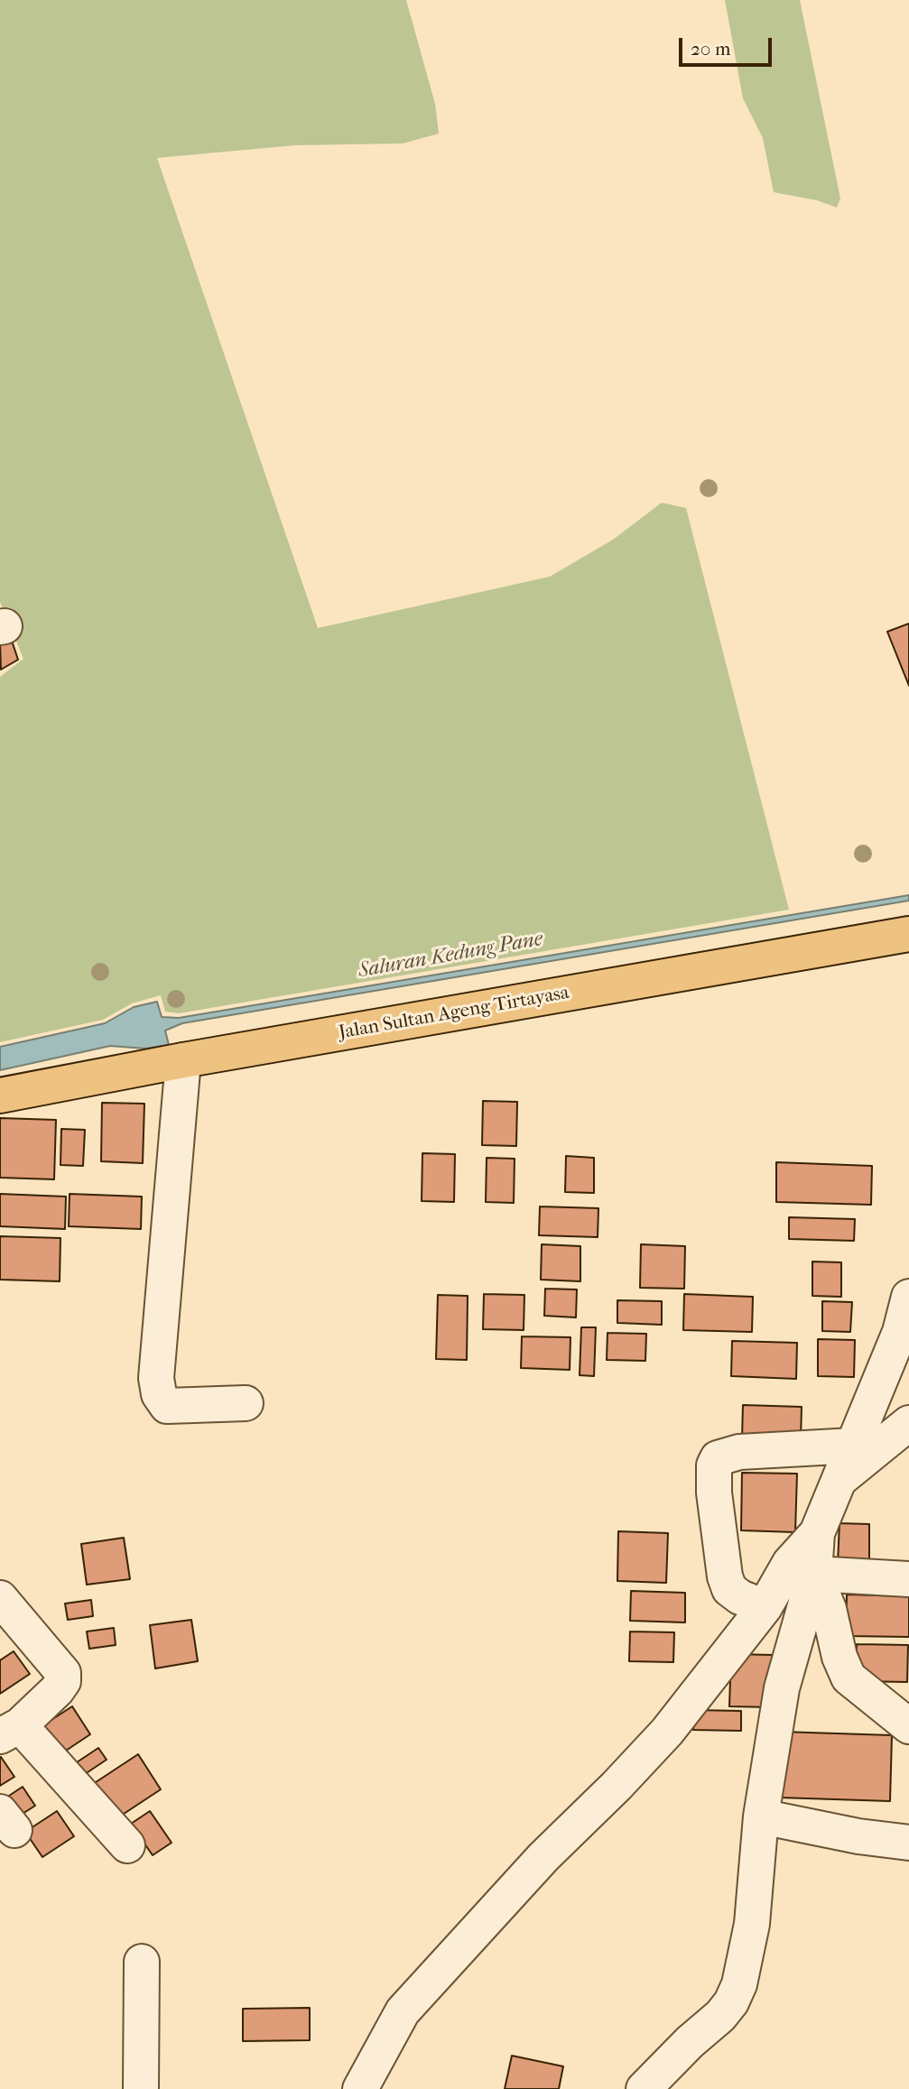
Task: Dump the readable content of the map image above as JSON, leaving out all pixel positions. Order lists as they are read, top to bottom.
{
  "streets": {
    "main road": ["Jalan Sultan Ageng Tirtayasa"]
  },
  "water": ["Saluran Kedung Pane"],
  "scale_bar": "20 m"
}
